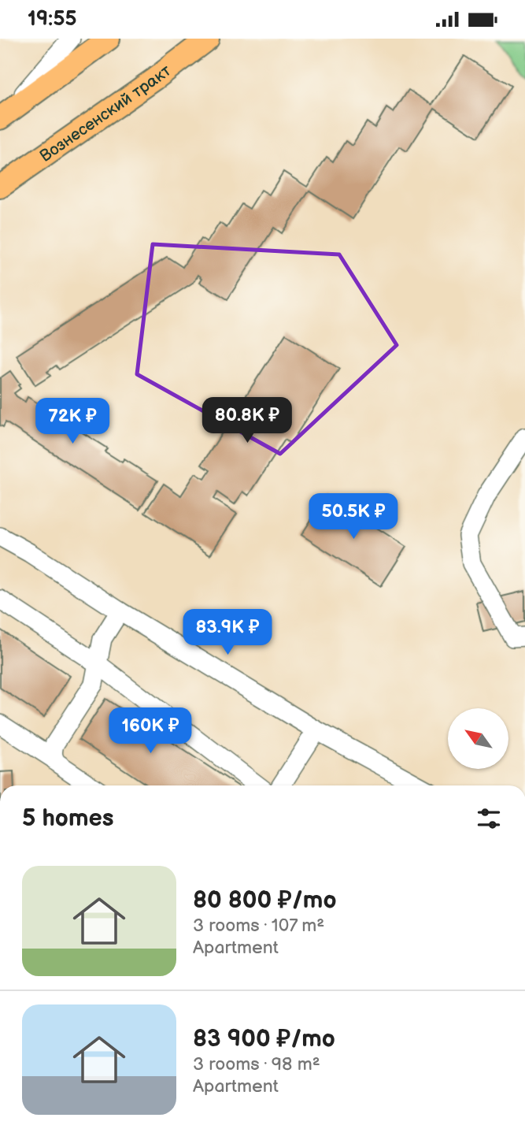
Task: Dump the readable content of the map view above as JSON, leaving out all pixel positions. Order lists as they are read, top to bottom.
{
  "streets": {
    "main road": ["Вознесенский тракт"]
  },
  "north": "top left",
  "page": {
    "status": "19:55",
    "price": [
      "80.8K ₽",
      "72K ₽",
      "50.5K ₽",
      "83.9K ₽",
      "160K ₽"
    ],
    "heading": "5 homes",
    "list": [
      {
        "name": "80 800 ₽/mo",
        "note": "3 rooms · 107 m² · Apartment"
      },
      {
        "name": "83 900 ₽/mo",
        "note": "3 rooms · 98 m² · Apartment"
      }
    ]
  }
}
